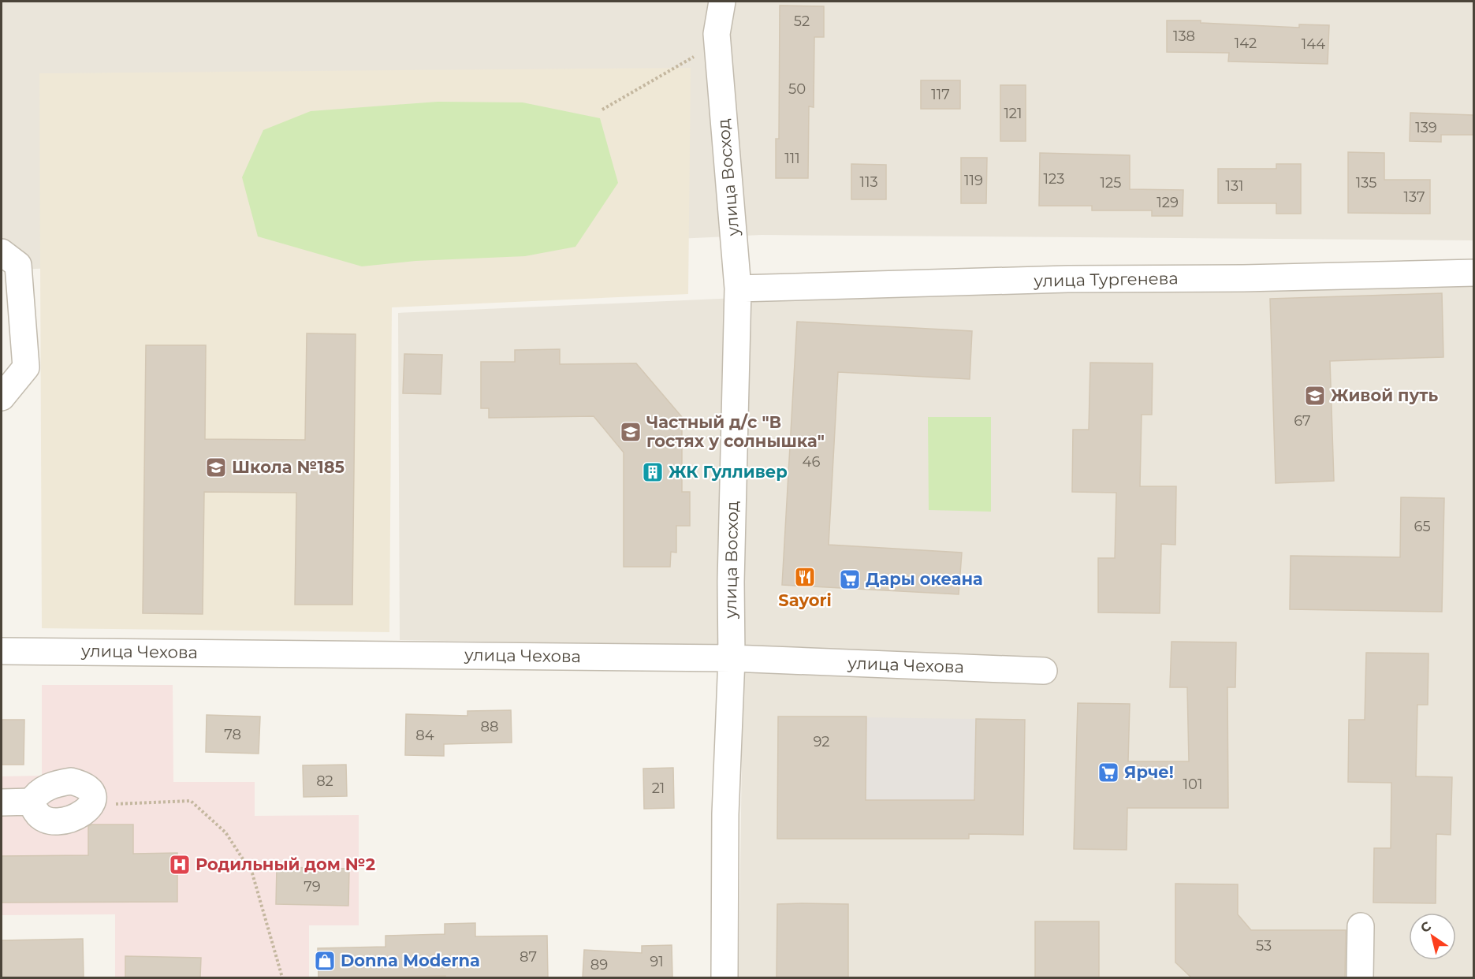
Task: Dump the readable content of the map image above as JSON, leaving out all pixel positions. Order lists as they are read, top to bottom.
{
  "streets": {
    "street": ["улица Восход", "улица Тургенева", "улица Чехова"]
  },
  "crossings": [
    ["улица Восход", "улица Тургенева"],
    ["улица Восход", "улица Чехова"]
  ],
  "places": {
    "school or university": ["Живой путь", "Частный д/c \"В гостях у солнышка\"", "Школа №185"],
    "building": ["ЖК Гулливер"],
    "restaurant": ["Sayori"],
    "supermarket": ["Дары океана", "Ярче!"],
    "hospital": ["Родильный дом №2"],
    "shop": ["Donna Moderna"]
  },
  "house_numbers": [
    "52",
    "138",
    "142",
    "144",
    "50",
    "117",
    "121",
    "139",
    "111",
    "123",
    "119",
    "113",
    "125",
    "135",
    "131",
    "137",
    "129",
    "67",
    "46",
    "65",
    "88",
    "78",
    "84",
    "92",
    "82",
    "101",
    "21",
    "79",
    "53",
    "87",
    "91",
    "89"
  ],
  "north": "top left"
}
